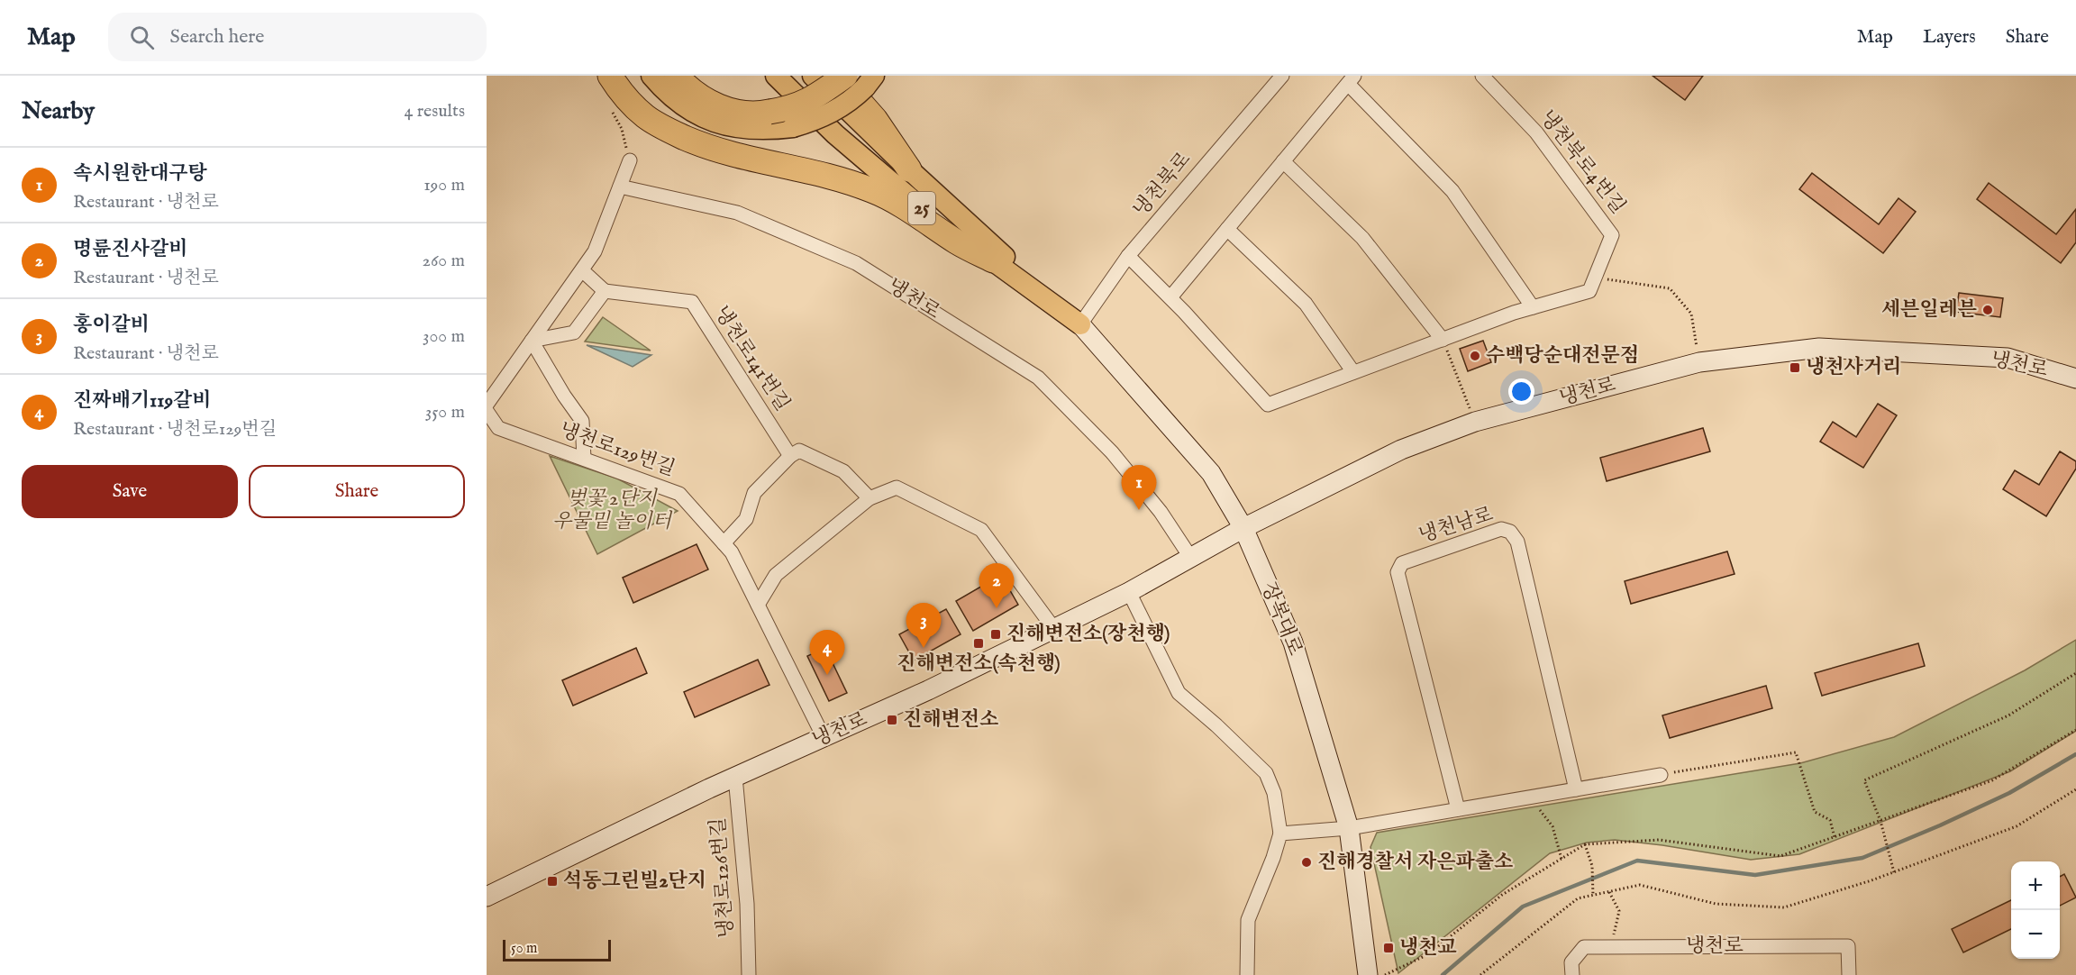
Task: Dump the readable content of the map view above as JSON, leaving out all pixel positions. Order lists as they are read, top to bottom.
{
  "streets": {
    "main road": ["25", "냉천로", "장복대로"],
    "street": [
      "냉천북로4번길",
      "냉천북로",
      "냉천로141번길",
      "냉천로129번길",
      "냉천남로",
      "냉천로126번길"
    ]
  },
  "crossings": [
    ["냉천북로4번길", "냉천북로"],
    ["냉천북로", "25"],
    ["냉천북로", "장복대로"],
    ["25", "장복대로"],
    ["냉천로", "냉천로129번길"],
    ["냉천로", "장복대로"],
    ["냉천로", "냉천로126번길"]
  ],
  "parks": ["벚꽃 2단지 우물밑 놀이터"],
  "places": {
    "other": ["세븐일레븐", "수백당순대전문점", "진해경찰서 자은파출소"],
    "transit": [
      "냉천사거리",
      "진해변전소(장천행)",
      "진해변전소(속천행)",
      "진해변전소",
      "석동그린빌2단지",
      "냉천교"
    ]
  },
  "scale_bar": "50 m",
  "page": {
    "header": "Map",
    "search": "Search here",
    "nav": ["Map", "Layers", "Share"],
    "heading": ["Nearby", "4 results"],
    "list": [
      {
        "mark": "1",
        "name": "속시원한대구탕",
        "note": "Restaurant · 냉천로",
        "value": "190 m"
      },
      {
        "mark": "2",
        "name": "명륜진사갈비",
        "note": "Restaurant · 냉천로",
        "value": "260 m"
      },
      {
        "mark": "3",
        "name": "홍이갈비",
        "note": "Restaurant · 냉천로",
        "value": "300 m"
      },
      {
        "mark": "4",
        "name": "진짜배기119갈비",
        "note": "Restaurant · 냉천로129번길",
        "value": "350 m"
      }
    ],
    "buttons": ["Save", "Share"],
    "pins": [
      "1",
      "2",
      "3",
      "4"
    ],
    "map_buttons": ["+", "−"],
    "scale": "50 m"
  }
}
